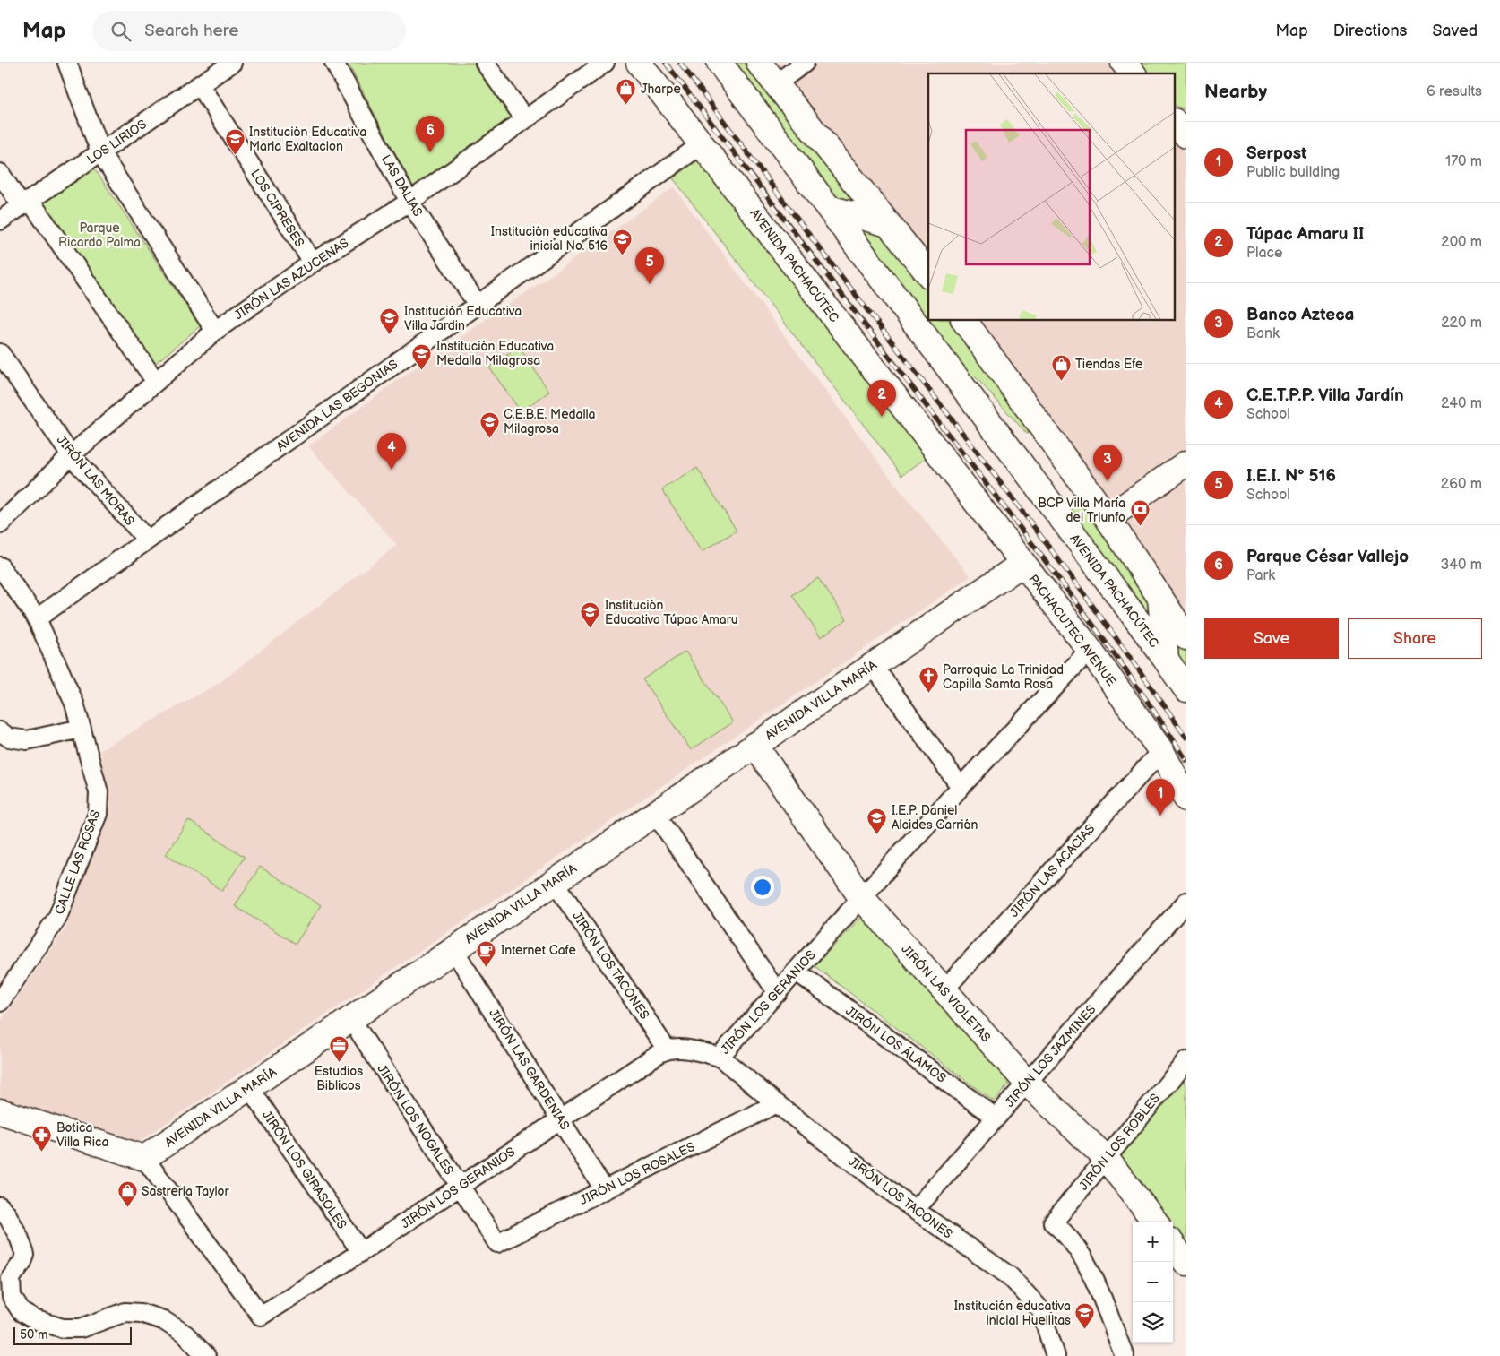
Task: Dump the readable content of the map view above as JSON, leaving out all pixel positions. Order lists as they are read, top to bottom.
{
  "streets": {
    "street": [
      "LOS LIRIOS",
      "LAS DALIAS",
      "LOS CIPRESES",
      "AVENIDA PACHACÚTEC",
      "JIRÓN LAS AZUCENAS",
      "AVENIDA LAS BEGONIAS",
      "JIRÓN LAS MORAS",
      "PACHACUTEC AVENUE",
      "AVENIDA VILLA MARÍA",
      "CALLE LAS ROSAS",
      "JIRÓN LAS ACACIAS",
      "JIRÓN LOS TACONES",
      "JIRÓN LAS VIOLETAS",
      "JIRÓN LOS GERANIOS",
      "JIRÓN LOS ÁLAMOS",
      "JIRÓN LOS JAZMINES",
      "JIRÓN LAS GARDENIAS",
      "JIRÓN LOS NOGALES",
      "JIRÓN LOS ROBLES",
      "JIRÓN LOS GIRASOLES",
      "JIRÓN LOS ROSALES"
    ]
  },
  "crossings": [
    ["LOS LIRIOS", "LOS CIPRESES"],
    ["LAS DALIAS", "JIRÓN LAS AZUCENAS"],
    ["LAS DALIAS", "AVENIDA LAS BEGONIAS"],
    ["LOS CIPRESES", "JIRÓN LAS AZUCENAS"],
    ["JIRÓN LAS AZUCENAS", "JIRÓN LAS MORAS"],
    ["AVENIDA LAS BEGONIAS", "JIRÓN LAS MORAS"],
    ["AVENIDA LAS BEGONIAS", "PACHACUTEC AVENUE"],
    ["AVENIDA LAS BEGONIAS", "CALLE LAS ROSAS"],
    ["PACHACUTEC AVENUE", "AVENIDA VILLA MARÍA"],
    ["PACHACUTEC AVENUE", "JIRÓN LAS ACACIAS"],
    ["PACHACUTEC AVENUE", "JIRÓN LOS GERANIOS"],
    ["AVENIDA VILLA MARÍA", "JIRÓN LOS TACONES"],
    ["AVENIDA VILLA MARÍA", "JIRÓN LAS VIOLETAS"],
    ["AVENIDA VILLA MARÍA", "JIRÓN LOS GERANIOS"],
    ["AVENIDA VILLA MARÍA", "JIRÓN LAS GARDENIAS"],
    ["AVENIDA VILLA MARÍA", "JIRÓN LOS NOGALES"],
    ["AVENIDA VILLA MARÍA", "JIRÓN LOS GIRASOLES"],
    ["JIRÓN LAS ACACIAS", "JIRÓN LAS VIOLETAS"],
    ["JIRÓN LOS TACONES", "JIRÓN LOS GERANIOS"],
    ["JIRÓN LOS TACONES", "JIRÓN LOS JAZMINES"],
    ["JIRÓN LOS TACONES", "JIRÓN LOS ROSALES"],
    ["JIRÓN LAS VIOLETAS", "JIRÓN LOS GERANIOS"],
    ["JIRÓN LAS VIOLETAS", "JIRÓN LOS JAZMINES"],
    ["JIRÓN LAS VIOLETAS", "JIRÓN LOS ROBLES"],
    ["JIRÓN LOS GERANIOS", "JIRÓN LOS ÁLAMOS"],
    ["JIRÓN LOS GERANIOS", "JIRÓN LAS GARDENIAS"],
    ["JIRÓN LOS GERANIOS", "JIRÓN LOS NOGALES"],
    ["JIRÓN LOS GERANIOS", "JIRÓN LOS GIRASOLES"],
    ["JIRÓN LOS ÁLAMOS", "JIRÓN LOS JAZMINES"],
    ["JIRÓN LAS GARDENIAS", "JIRÓN LOS ROSALES"],
    ["JIRÓN LOS NOGALES", "JIRÓN LOS ROSALES"]
  ],
  "parks": ["Parque Ricardo Palma"],
  "places": {
    "shop": ["Jharpe", "Tiendas Efe", "Sastreria Taylor"],
    "school or university": [
      "Institución Educativa Maria Exaltacion",
      "Institución educativa inicial No. 516",
      "Institución Educativa Villa Jardin",
      "Institución Educativa Medalla Milagrosa",
      "C.E.B.E. Medalla Milagrosa",
      "Institución Educativa Túpac Amaru",
      "I.E.P. Daniel Alcides Carrión",
      "Institución educativa inicial Huellitas"
    ],
    "bank": ["BCP Villa María del Triunfo"],
    "church": ["Parroquia La Trinidad Capilla Samta Rosa"],
    "cafe": ["Internet Cafe"],
    "office": ["Estudios Biblicos"],
    "pharmacy": ["Botica Villa Rica"]
  },
  "scale_bar": "50 m",
  "page": {
    "header": "Map",
    "search": "Search here",
    "nav": ["Map", "Directions", "Saved"],
    "heading": ["Nearby", "6 results"],
    "pins": [
      "6",
      "5",
      "2",
      "4",
      "3",
      "1"
    ],
    "list": [
      {
        "mark": "1",
        "name": "Serpost",
        "note": "Public building",
        "value": "170 m"
      },
      {
        "mark": "2",
        "name": "Túpac Amaru II",
        "note": "Place",
        "value": "200 m"
      },
      {
        "mark": "3",
        "name": "Banco Azteca",
        "note": "Bank",
        "value": "220 m"
      },
      {
        "mark": "4",
        "name": "C.E.T.P.P. Villa Jardín",
        "note": "School",
        "value": "240 m"
      },
      {
        "mark": "5",
        "name": "I.E.I. N° 516",
        "note": "School",
        "value": "260 m"
      },
      {
        "mark": "6",
        "name": "Parque César Vallejo",
        "note": "Park",
        "value": "340 m"
      }
    ],
    "buttons": ["Save", "Share"],
    "map_buttons": ["+", "−"],
    "scale": "50 m"
  }
}
